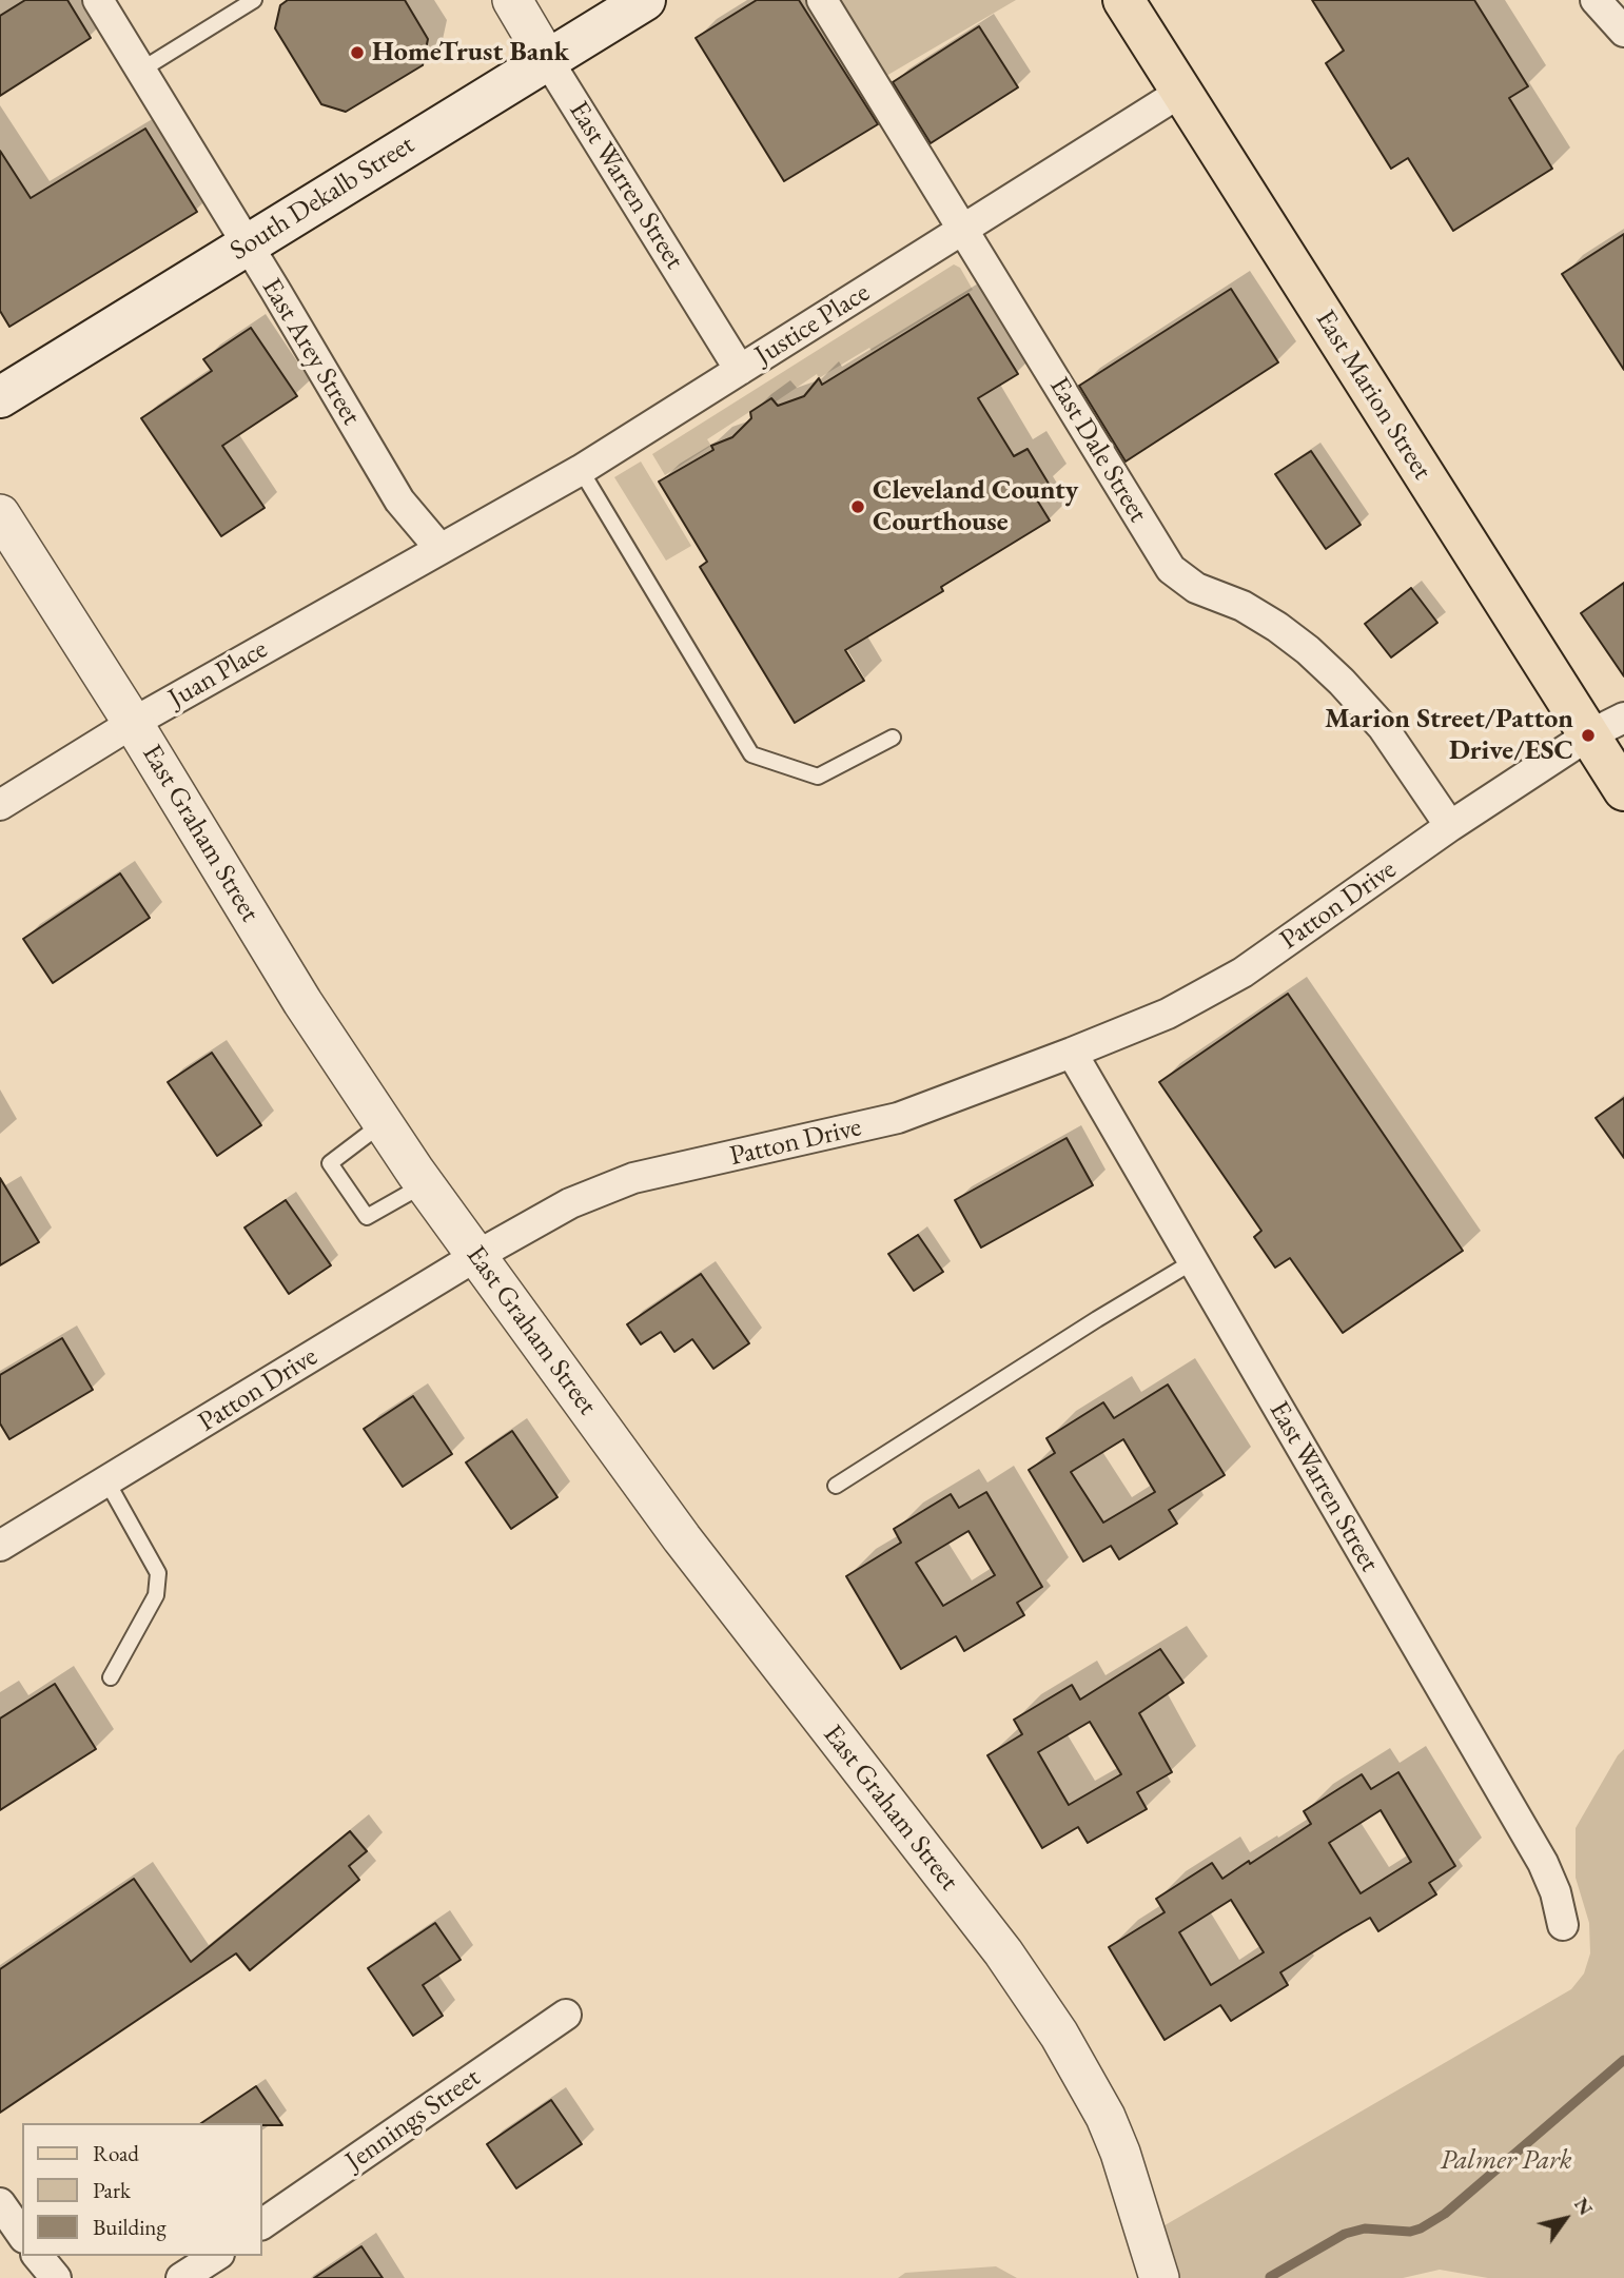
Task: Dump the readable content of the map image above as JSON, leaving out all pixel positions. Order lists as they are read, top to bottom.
{
  "streets": {
    "main road": ["South Dekalb Street", "East Marion Street"],
    "street": [
      "East Warren Street",
      "Justice Place",
      "East Arey Street",
      "East Dale Street",
      "Juan Place",
      "East Graham Street",
      "Patton Drive",
      "Jennings Street"
    ]
  },
  "crossings": [
    ["East Warren Street", "South Dekalb Street"],
    ["East Warren Street", "Justice Place"],
    ["East Warren Street", "Patton Drive"],
    ["South Dekalb Street", "East Arey Street"],
    ["Justice Place", "East Arey Street"],
    ["Justice Place", "East Marion Street"],
    ["Justice Place", "East Dale Street"],
    ["Justice Place", "Juan Place"],
    ["East Arey Street", "Juan Place"],
    ["East Marion Street", "Patton Drive"],
    ["East Dale Street", "Patton Drive"],
    ["Juan Place", "East Graham Street"],
    ["East Graham Street", "Patton Drive"]
  ],
  "parks": ["Palmer Park"],
  "places": ["HomeTrust Bank", "Cleveland County Courthouse", "Marion Street/Patton Drive/ESC"],
  "legend": ["Road", "Park", "Building"],
  "north": "top right"
}
